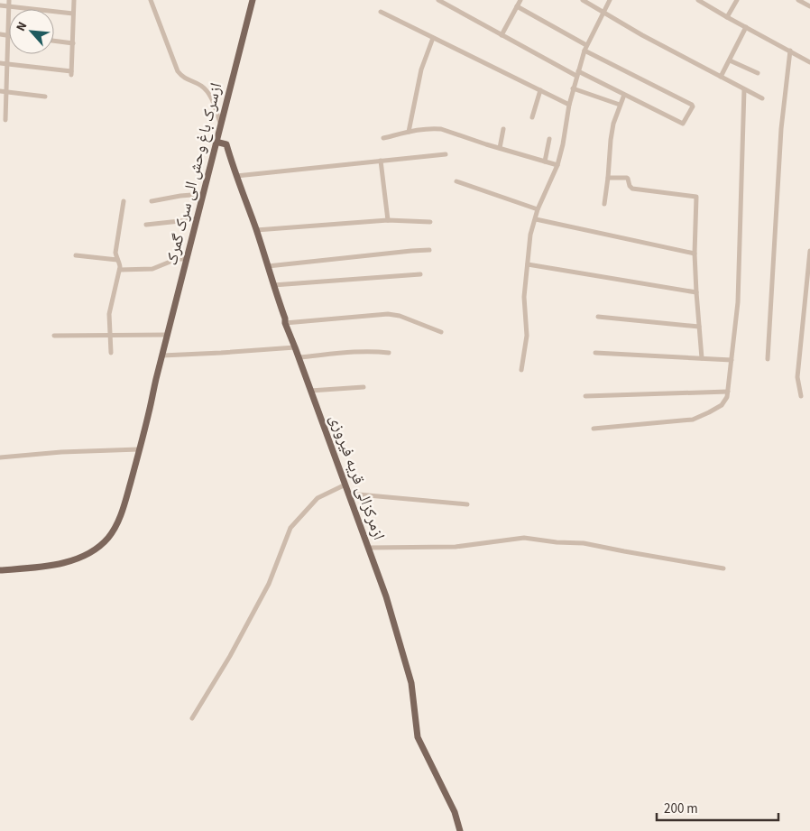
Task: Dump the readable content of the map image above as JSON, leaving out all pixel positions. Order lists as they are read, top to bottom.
{
  "streets": {
    "main road": ["ازسرک باغ وحش الی سرک گمرک", "ازمرکزالی قریه فیروزی"]
  },
  "crossings": [
    ["ازسرک باغ وحش الی سرک گمرک", "ازمرکزالی قریه فیروزی"]
  ],
  "scale_bar": "200 m",
  "north": "top left"
}
